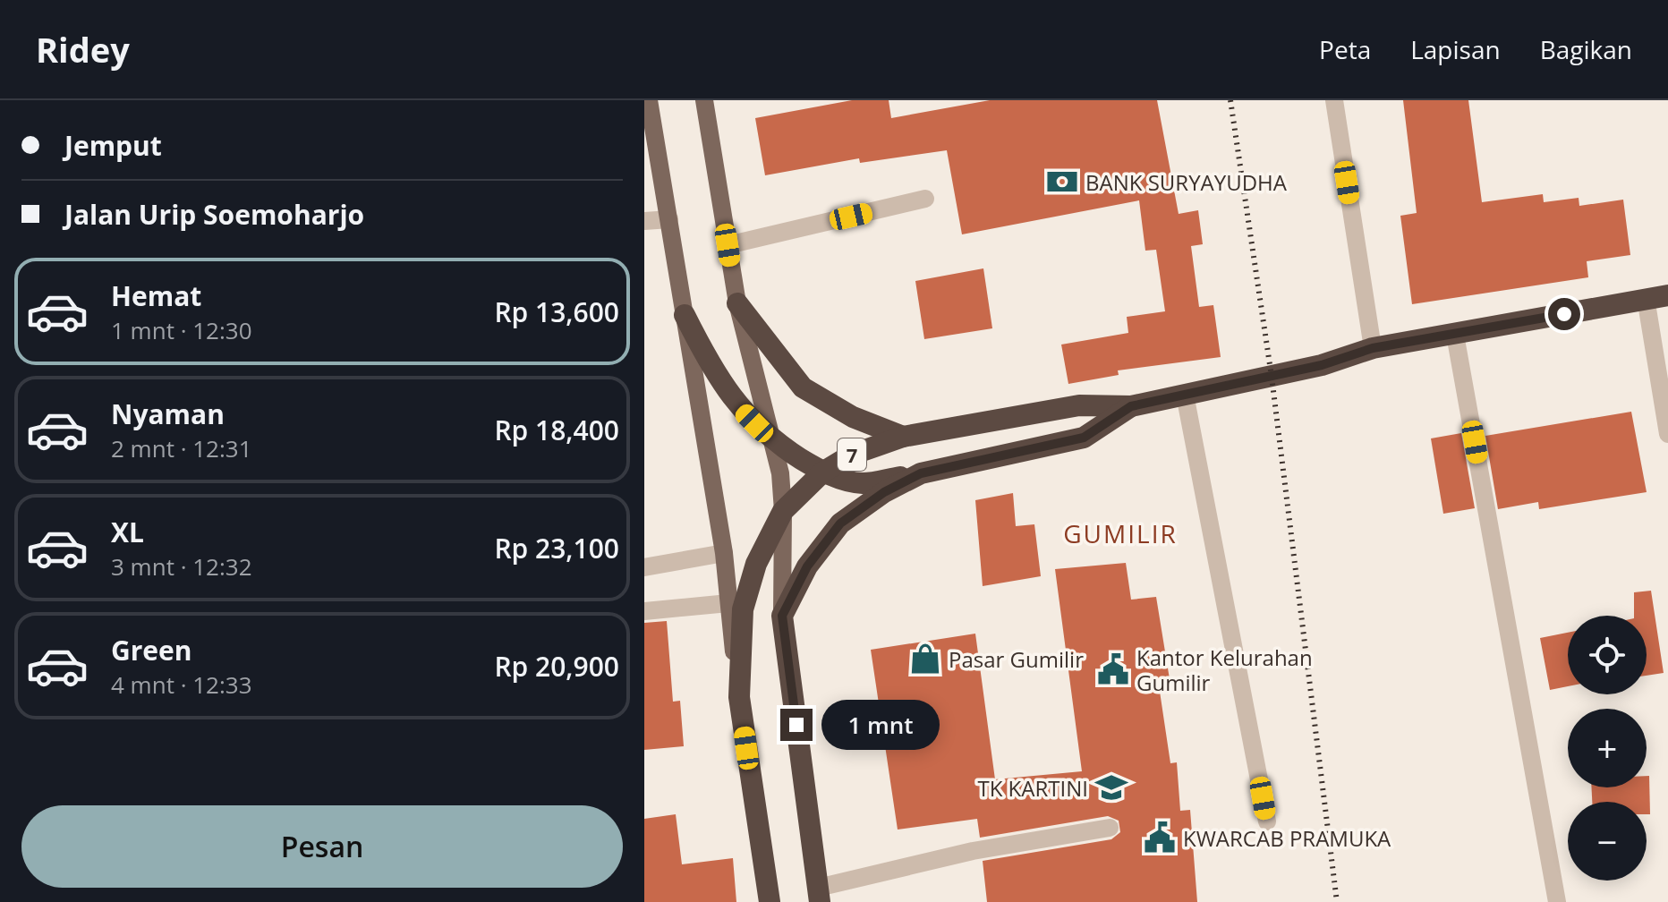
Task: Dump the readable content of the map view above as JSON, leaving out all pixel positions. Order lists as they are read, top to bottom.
{
  "streets": {
    "highway": ["7"]
  },
  "districts": ["GUMILIR"],
  "places": {
    "bank": ["BANK SURYAYUDHA"],
    "shop": ["Pasar Gumilir"],
    "public building": ["Kantor Kelurahan Gumilir", "KWARCAB PRAMUKA"],
    "school or university": ["TK KARTINI"]
  },
  "page": {
    "header": "Ridey",
    "nav": ["Peta", "Lapisan", "Bagikan"],
    "banner": ["Jemput", "Jalan Urip Soemoharjo"],
    "list": [
      {
        "name": "Hemat",
        "note": "1 mnt · 12:30",
        "value": "Rp 13,600"
      },
      {
        "name": "Nyaman",
        "note": "2 mnt · 12:31",
        "value": "Rp 18,400"
      },
      {
        "name": "XL",
        "note": "3 mnt · 12:32",
        "value": "Rp 23,100"
      },
      {
        "name": "Green",
        "note": "4 mnt · 12:33",
        "value": "Rp 20,900"
      }
    ],
    "map_buttons": ["+", "−"],
    "bubble": "1 mnt",
    "buttons": "Pesan"
  }
}
